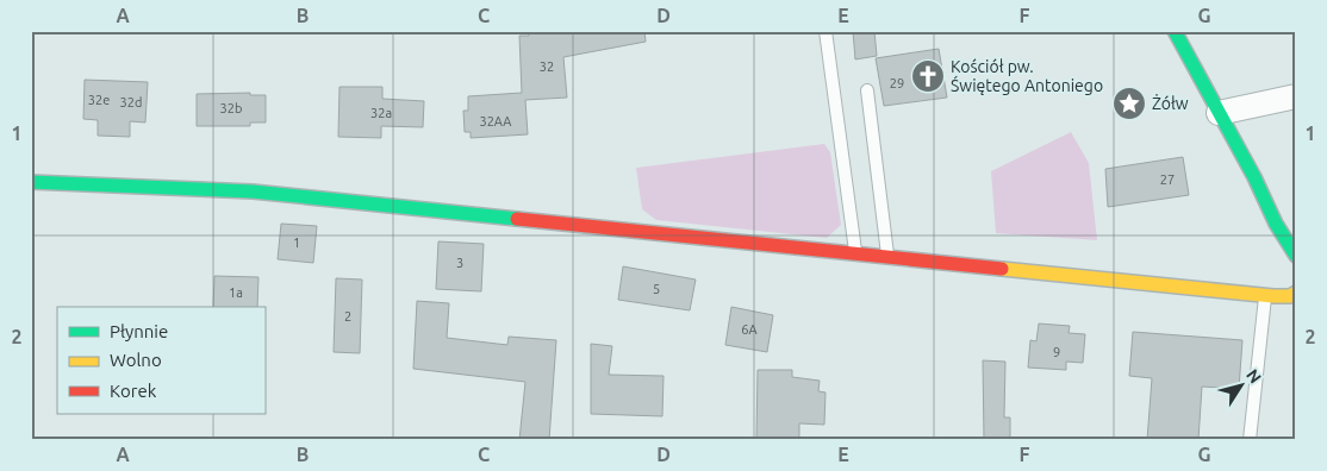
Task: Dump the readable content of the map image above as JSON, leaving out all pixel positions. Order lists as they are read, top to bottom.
{
  "places": {
    "church": ["Kościół pw. Świętego Antoniego"],
    "place": ["Żółw"]
  },
  "house_numbers": [
    "32",
    "29",
    "32e",
    "32d",
    "32b",
    "32a",
    "32AA",
    "27",
    "1",
    "3",
    "5",
    "1a",
    "2",
    "6A",
    "9"
  ],
  "legend": ["Płynnie", "Wolno", "Korek"],
  "north": "top right",
  "grid": {
    "columns": [
      "A",
      "B",
      "C",
      "D",
      "E",
      "F",
      "G"
    ],
    "rows": ["1", "2"]
  }
}
